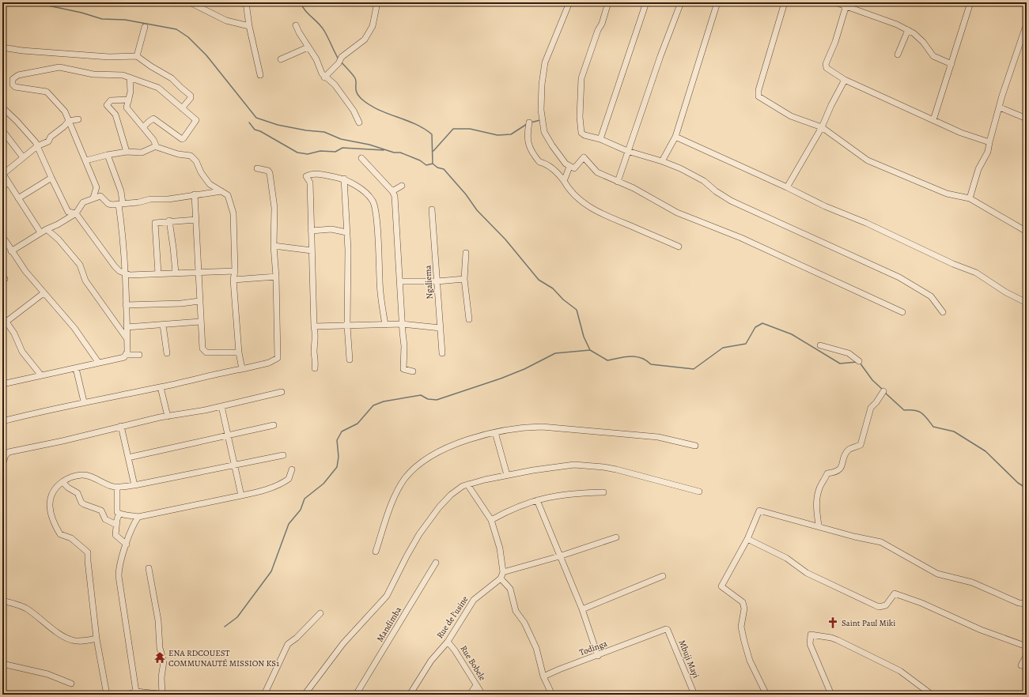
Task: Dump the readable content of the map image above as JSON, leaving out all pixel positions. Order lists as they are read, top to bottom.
{
  "streets": {
    "street": [
      "Ngaliema",
      "Rue de l'usine",
      "Mandimba",
      "Todinga",
      "Mbuji Mayi",
      "Rue Bobele"
    ]
  },
  "crossings": [
    ["Rue de l'usine", "Rue Bobele"],
    ["Todinga", "Mbuji Mayi"]
  ],
  "places": {
    "church": ["Saint Paul Miki"],
    "temple": ["ENA RDCOUEST COMMUNAUTÉ MISSION KS1"]
  }
}
